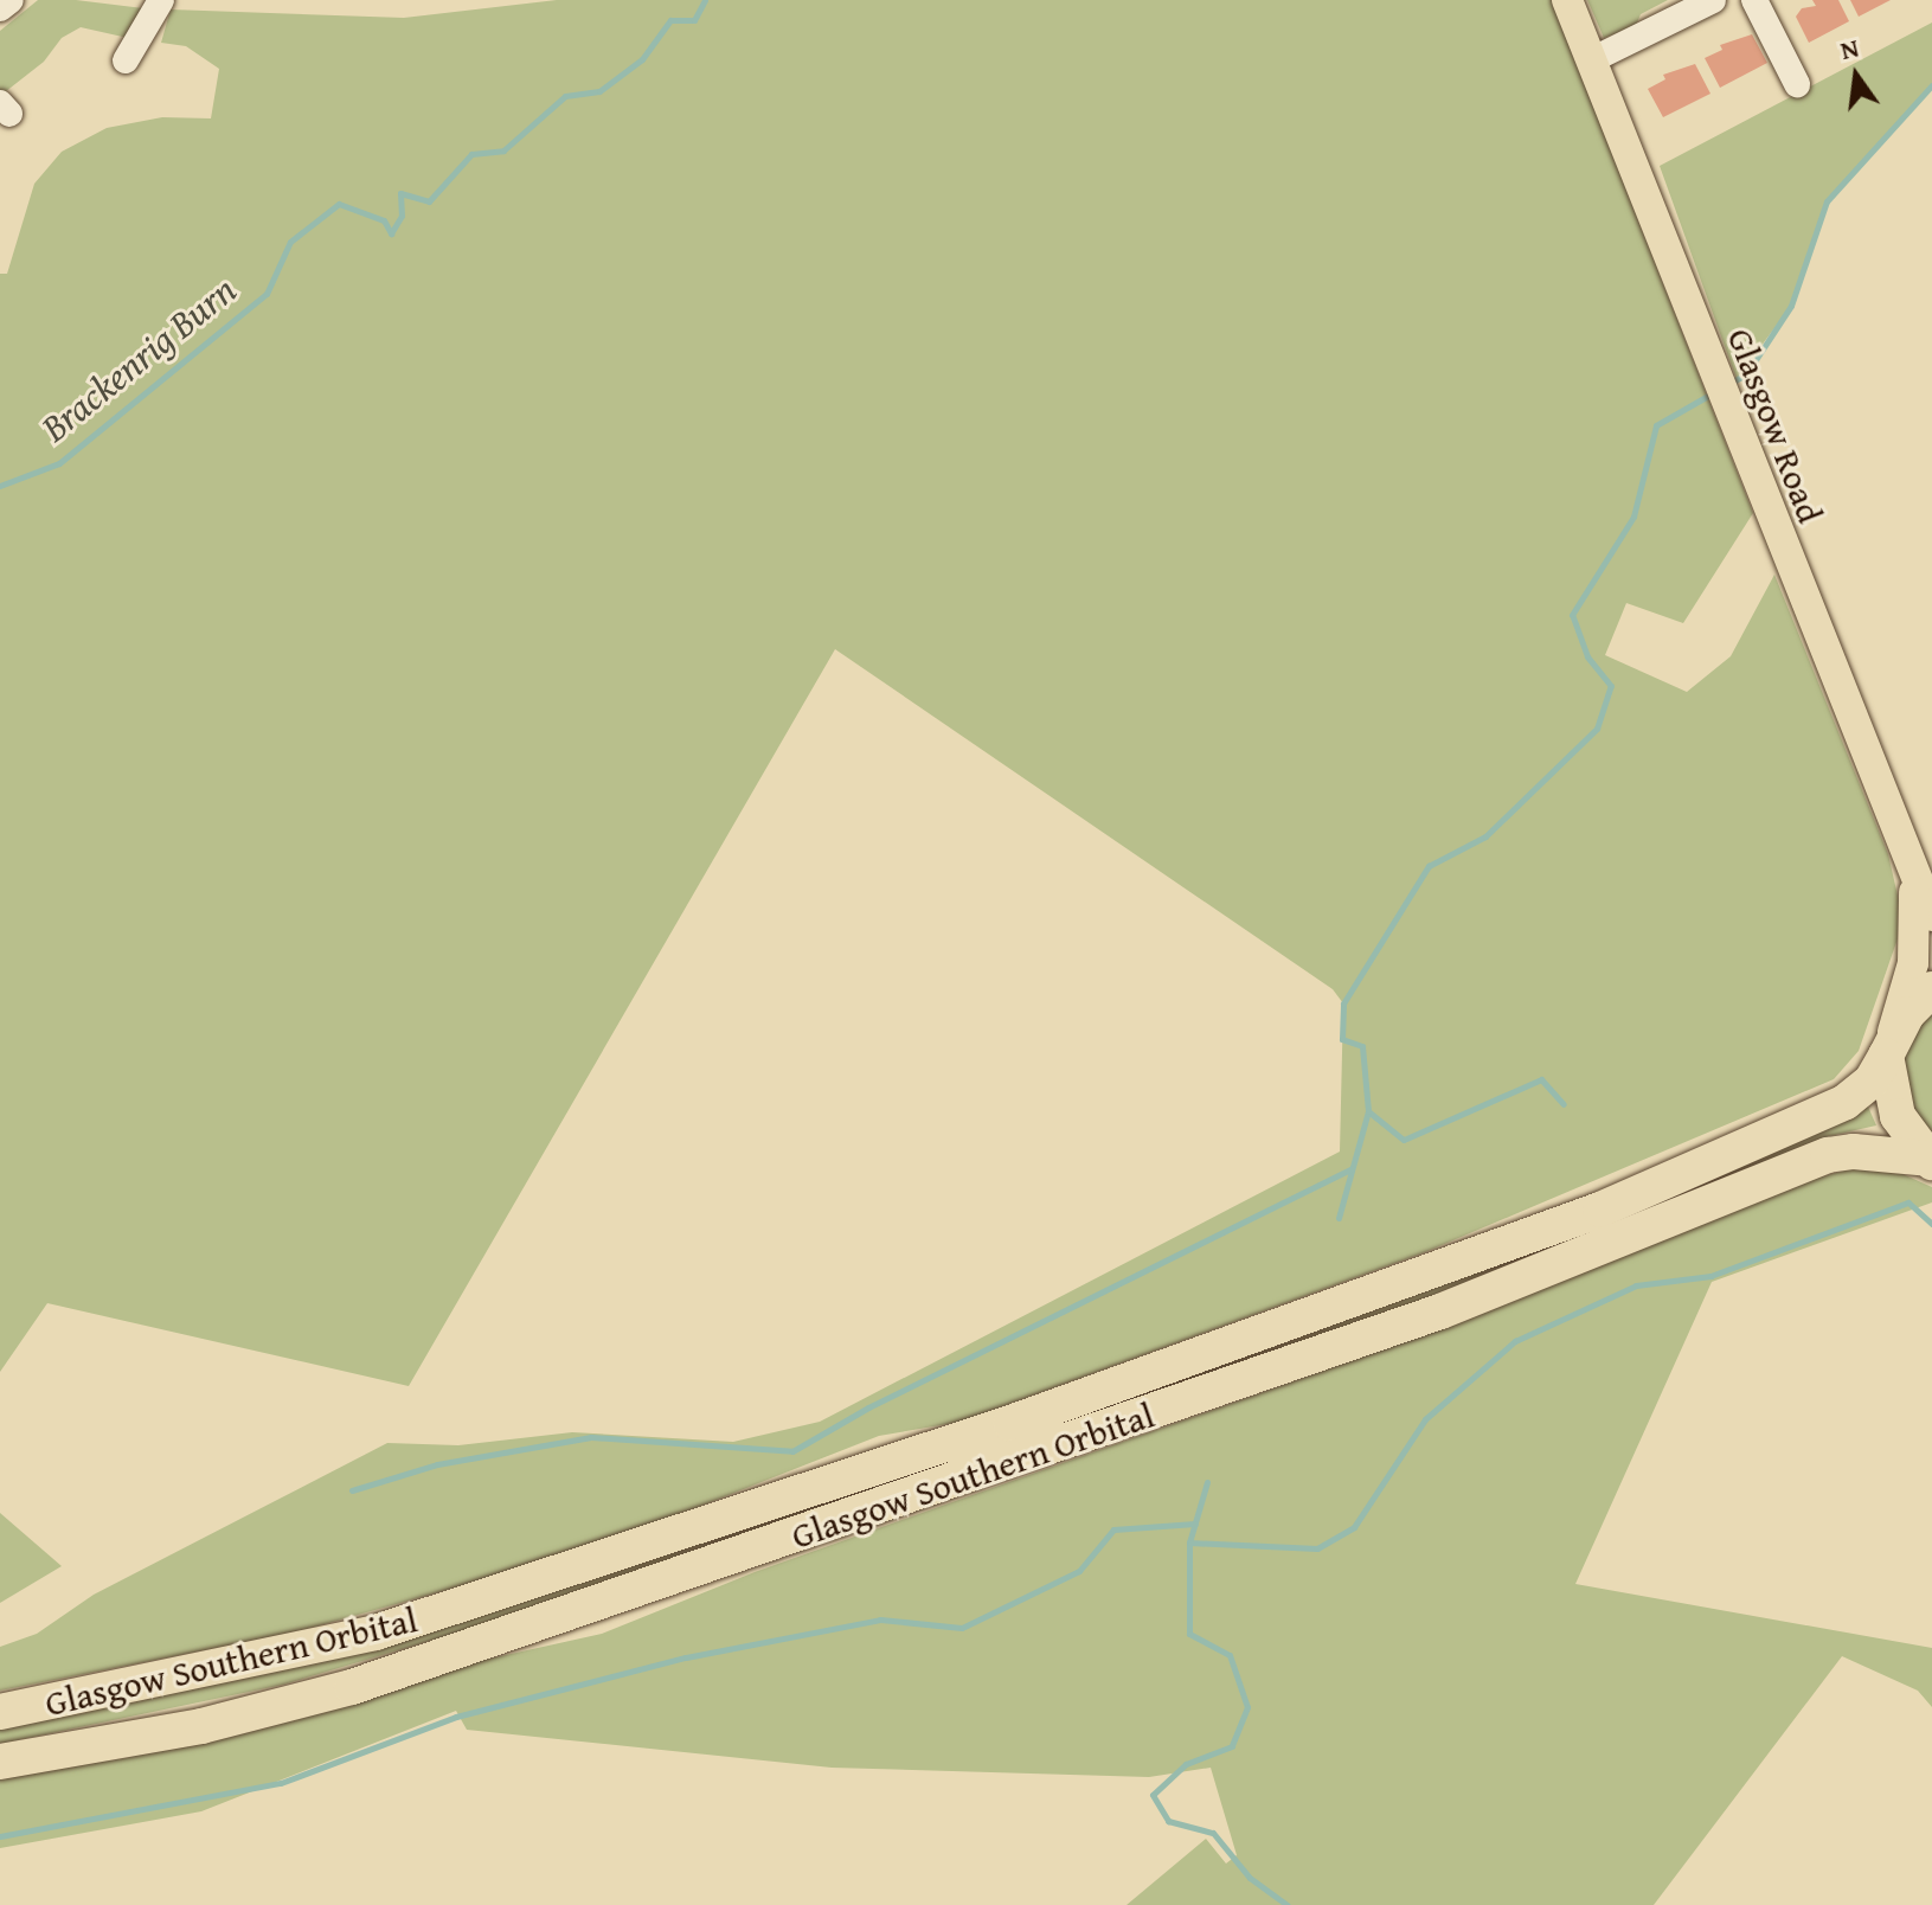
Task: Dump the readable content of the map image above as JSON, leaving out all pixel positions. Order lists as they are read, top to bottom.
{
  "streets": {
    "highway": ["Glasgow Southern Orbital"],
    "main road": ["Glasgow Road"]
  },
  "crossings": [
    ["Glasgow Road", "Glasgow Southern Orbital"]
  ],
  "water": ["Brackenrig Burn"],
  "north": "top"
}
